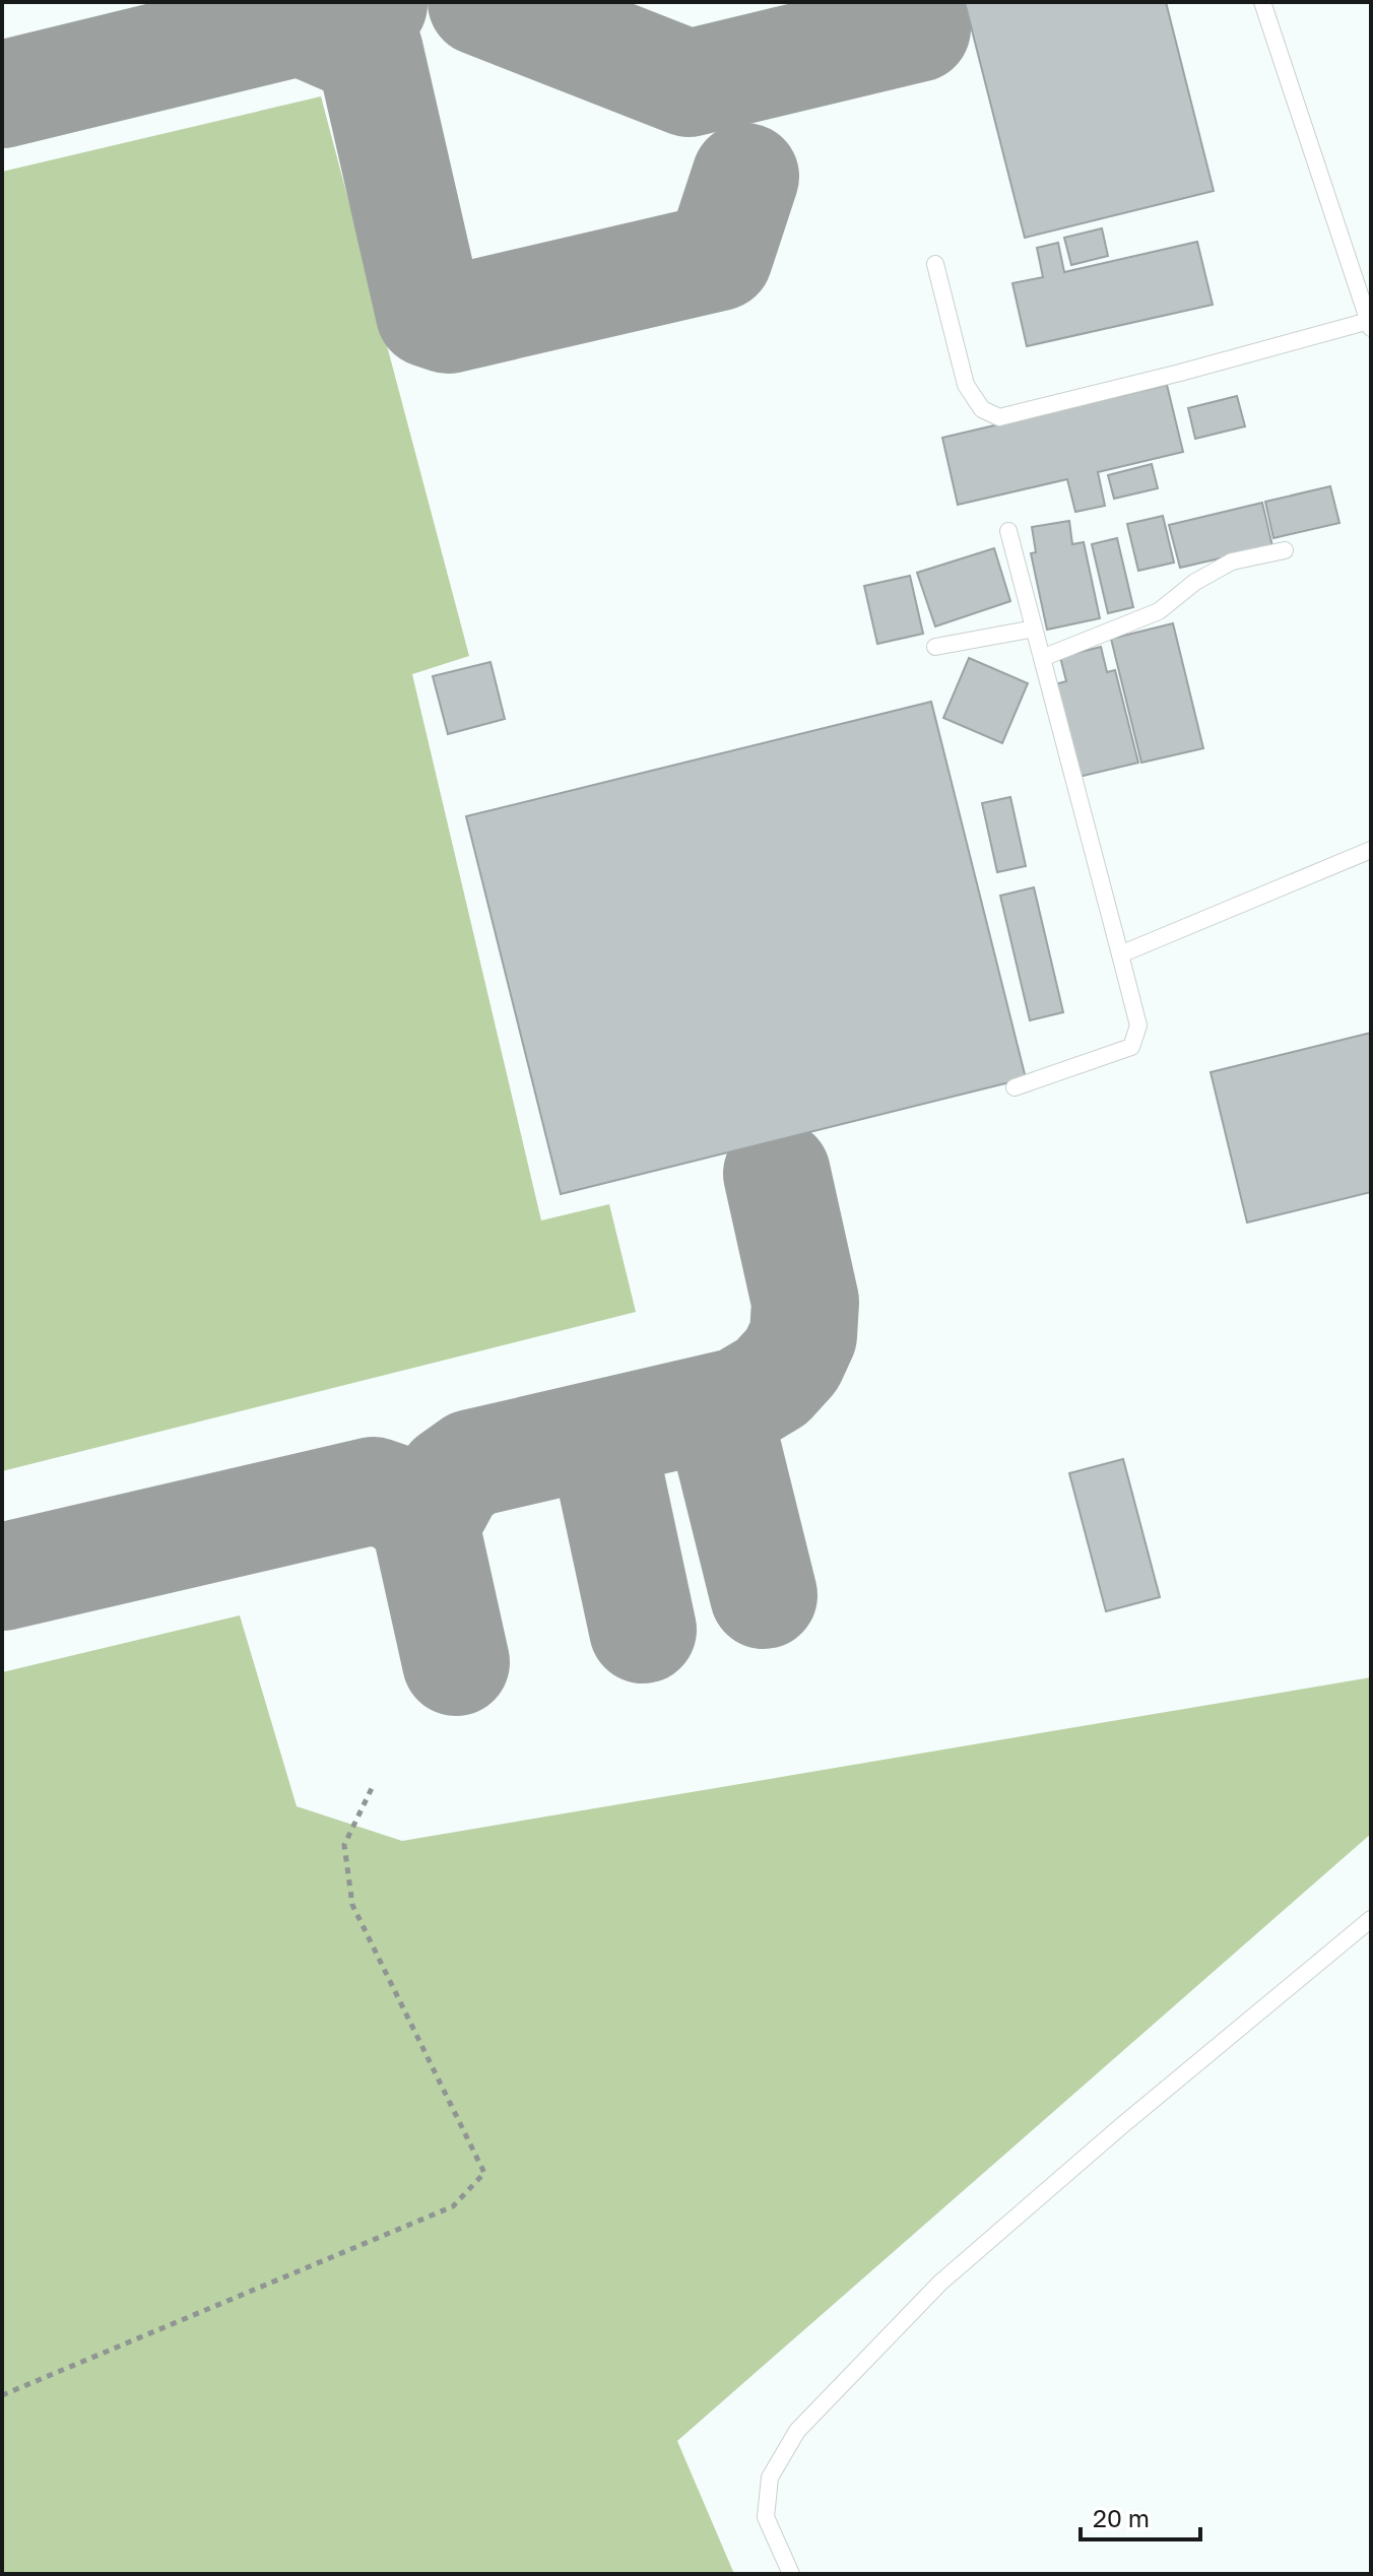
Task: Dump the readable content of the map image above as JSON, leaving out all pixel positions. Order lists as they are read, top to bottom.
{
  "scale_bar": "20 m"
}
